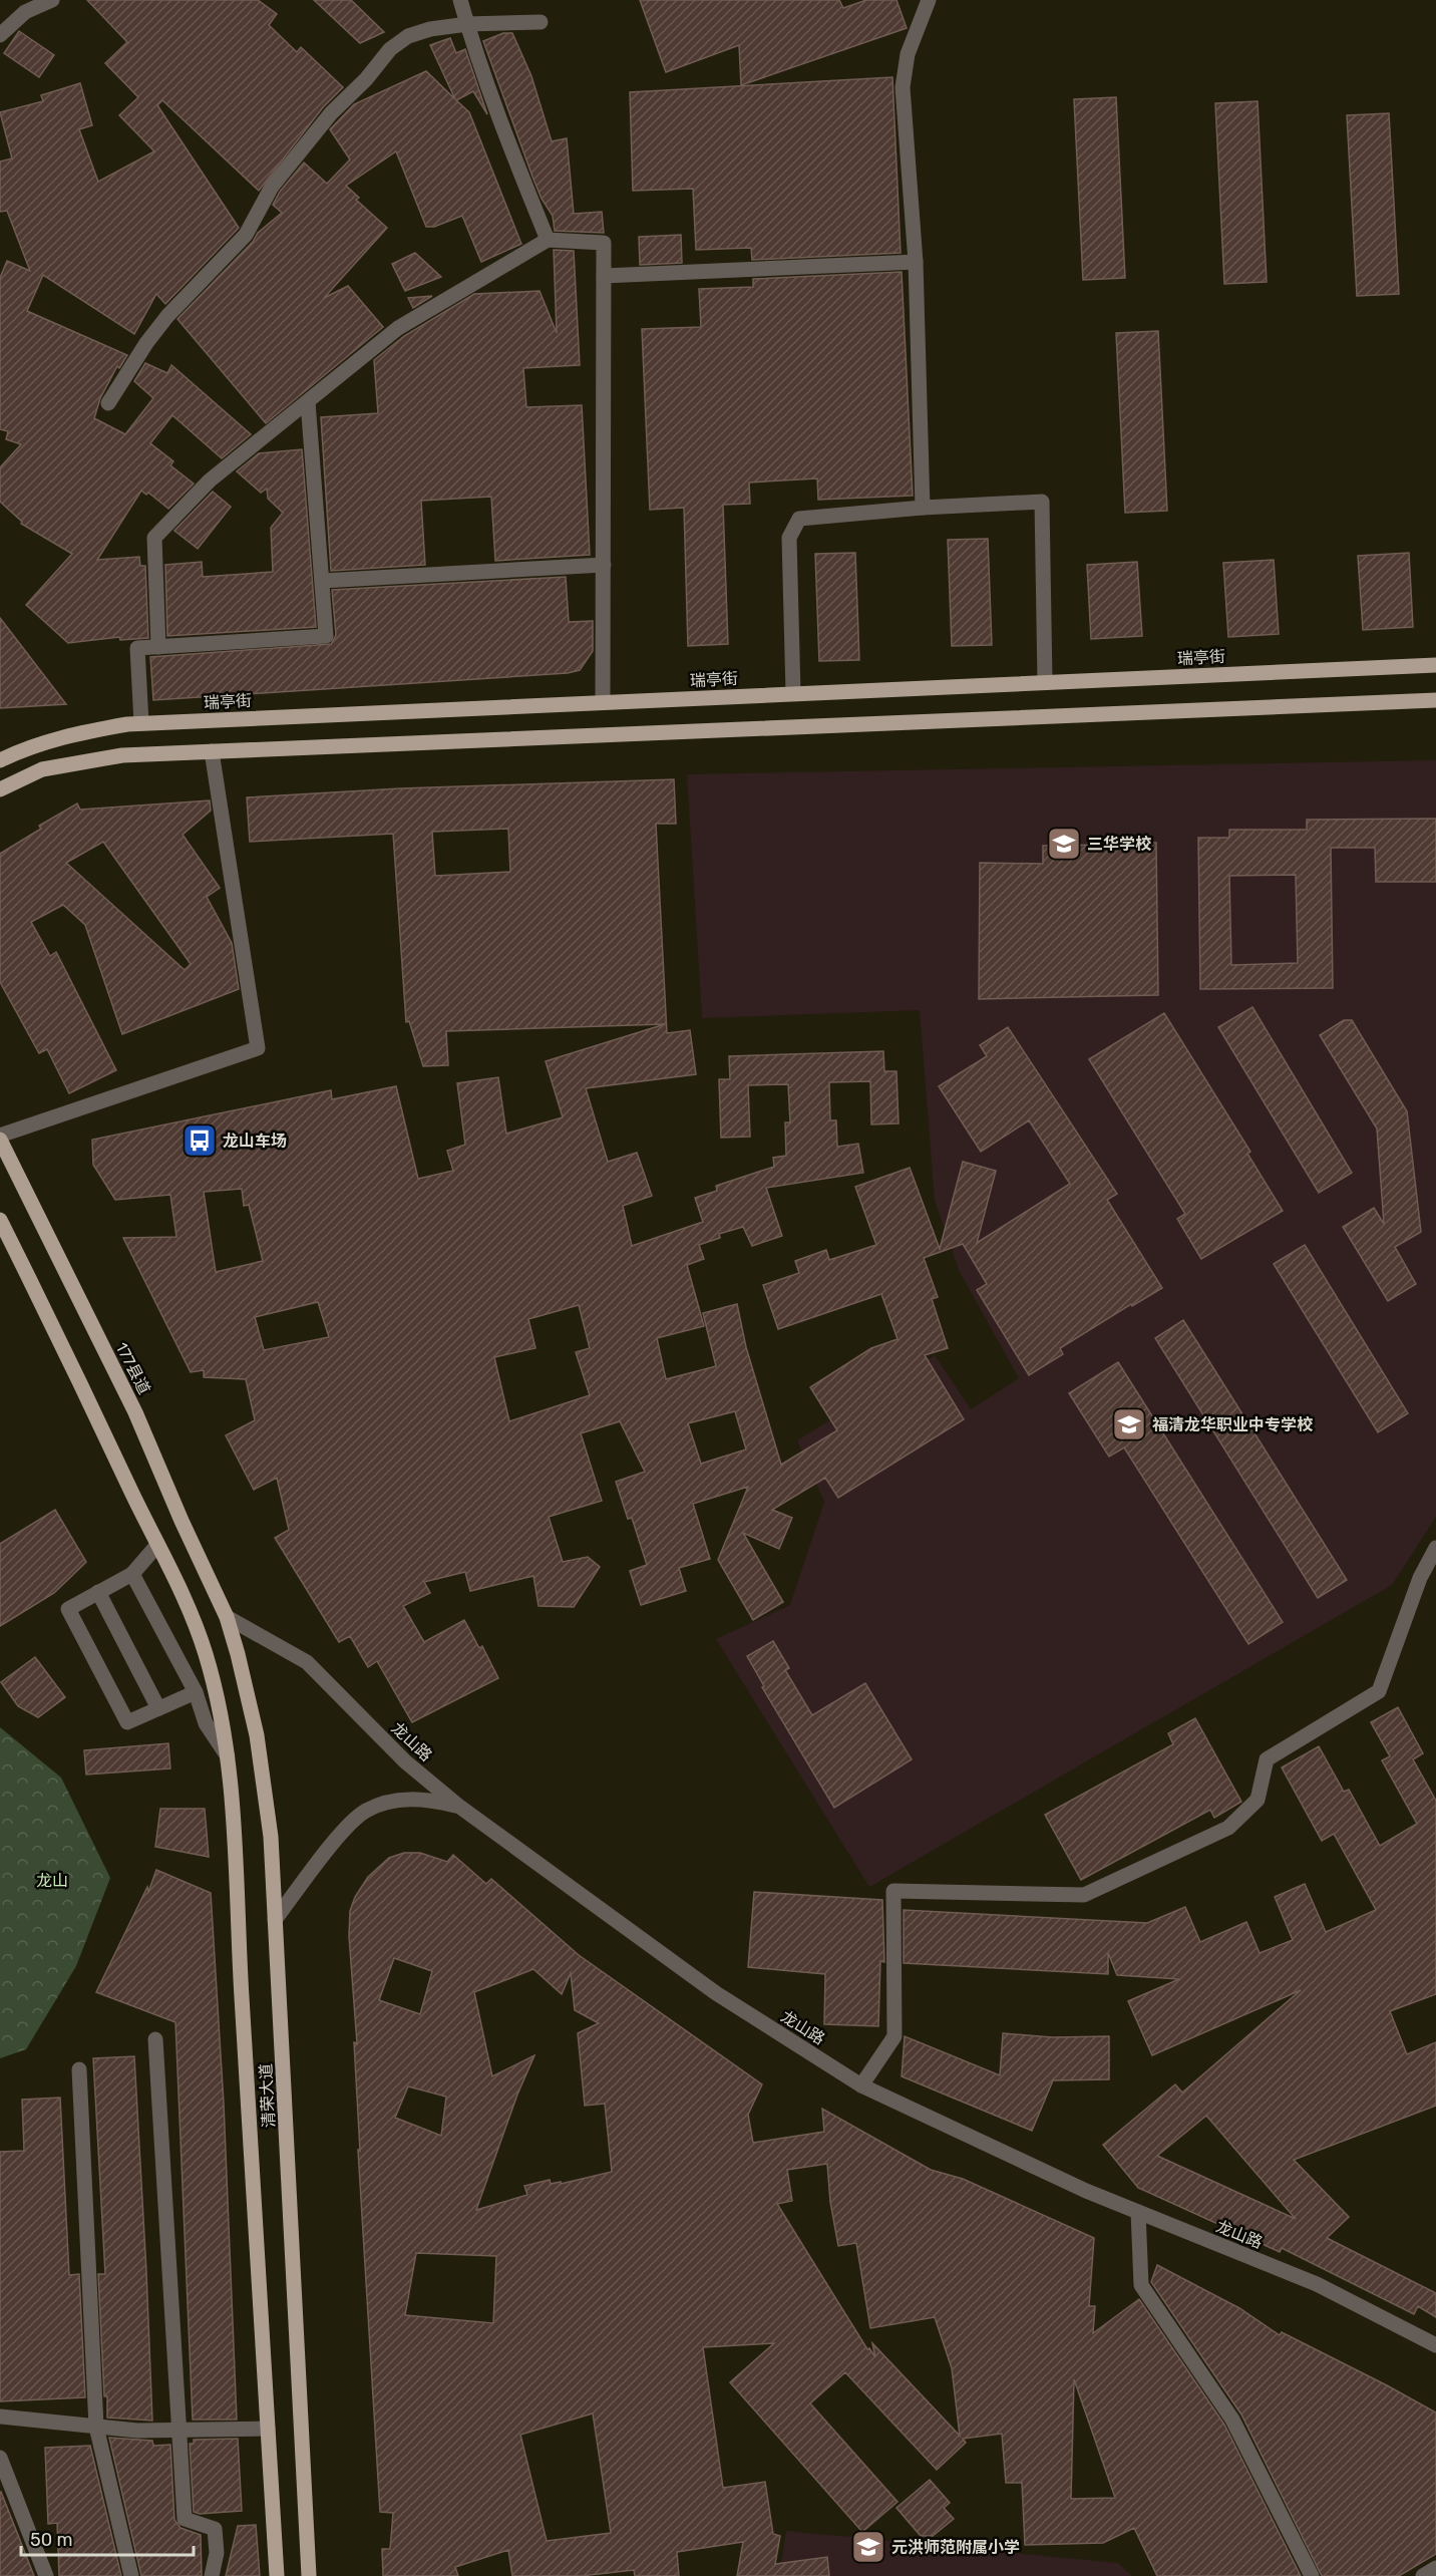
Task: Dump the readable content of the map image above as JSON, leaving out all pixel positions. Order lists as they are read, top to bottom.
{
  "streets": {
    "main road": ["瑞亭街", "177县道", "清荣大道"],
    "street": ["龙山路"]
  },
  "crossings": [
    ["177县道", "龙山路"],
    ["177县道", "清荣大道"],
    ["龙山路", "清荣大道"]
  ],
  "parks": ["龙山"],
  "places": {
    "school or university": ["三华学校", "福清龙华职业中专学校", "元洪师范附属小学"],
    "bus stop": ["龙山车场"]
  },
  "scale_bar": "50 m"
}
